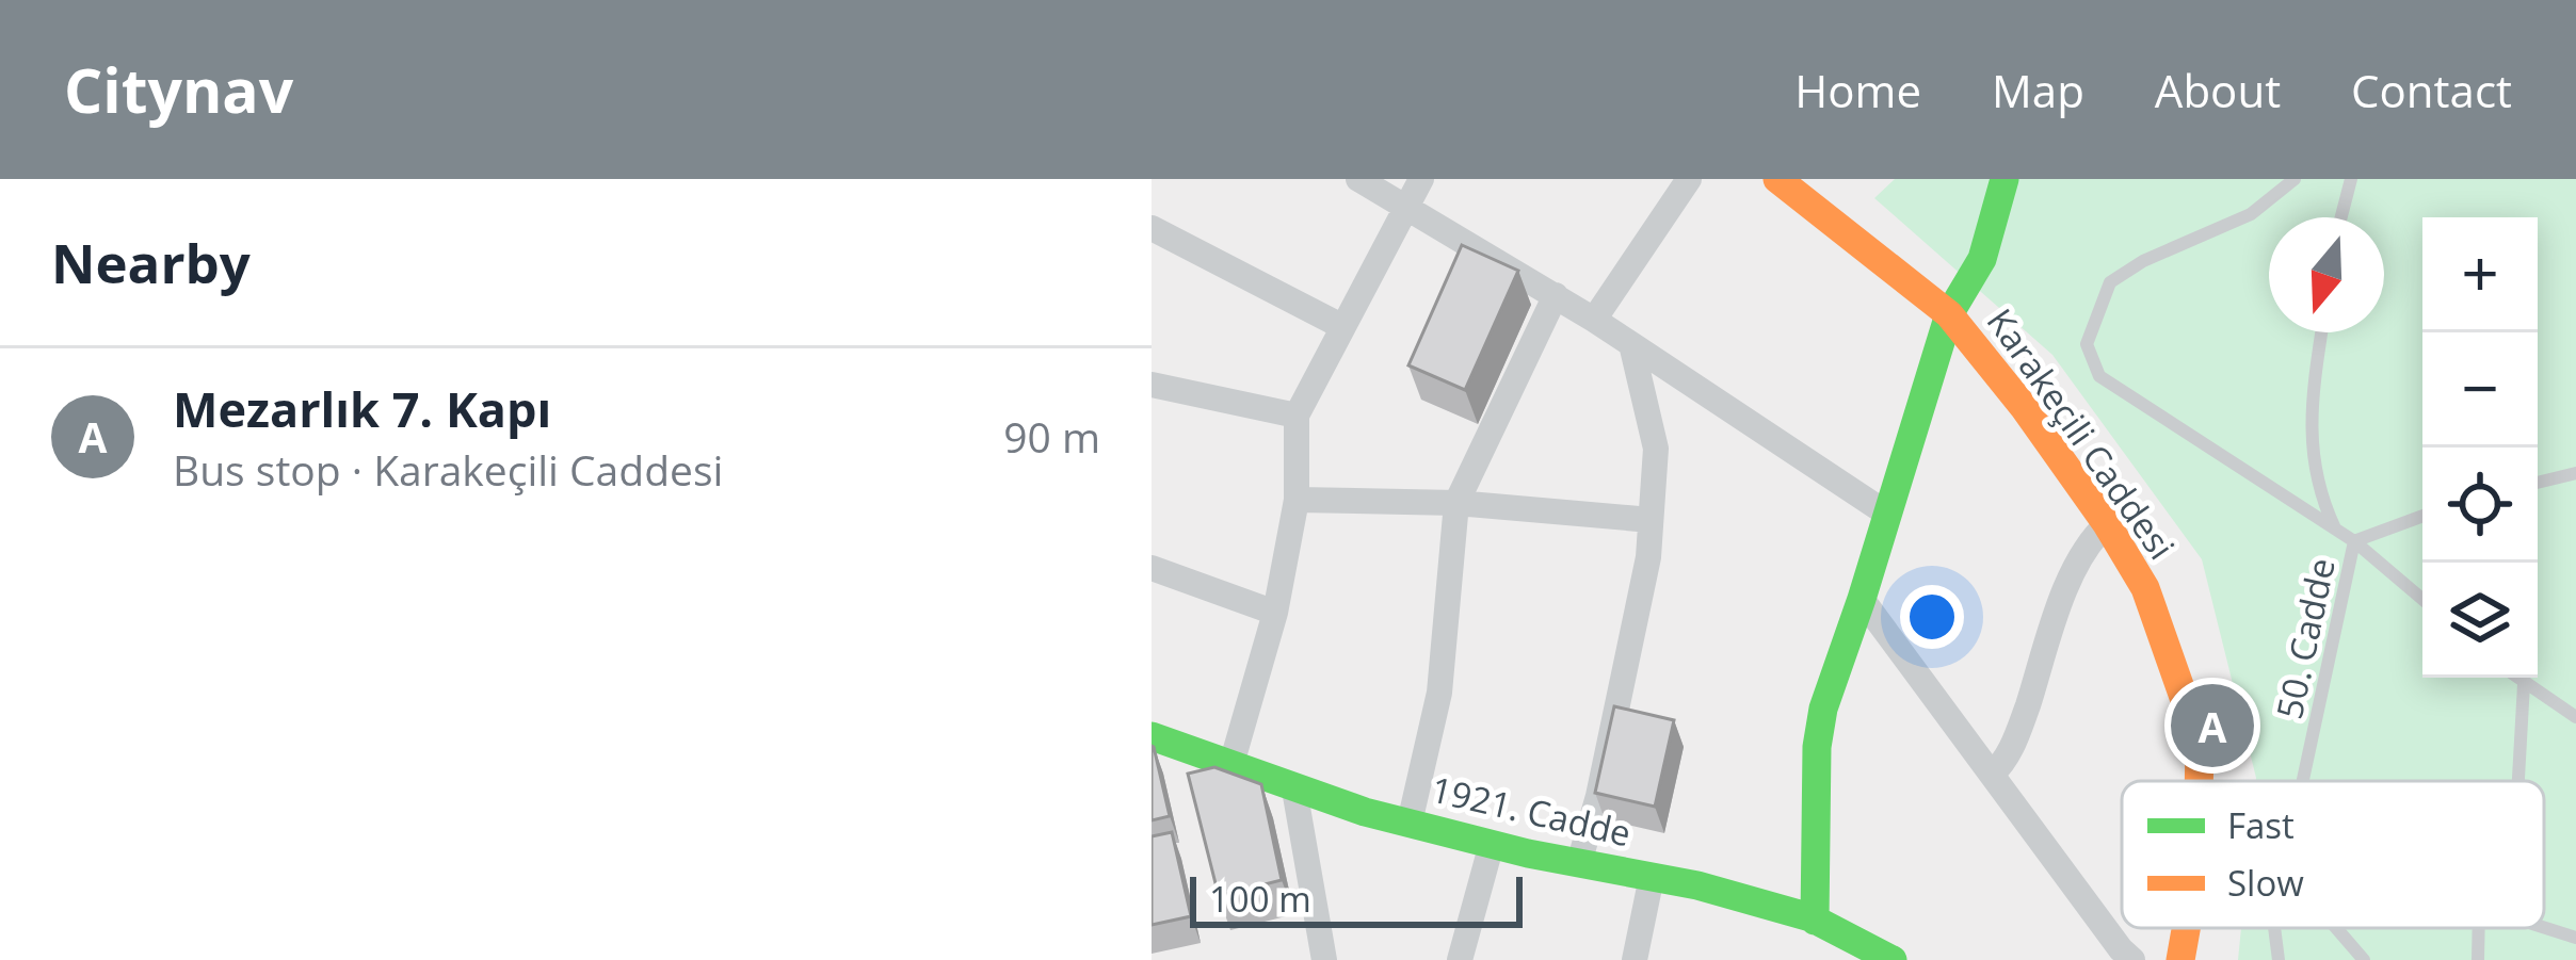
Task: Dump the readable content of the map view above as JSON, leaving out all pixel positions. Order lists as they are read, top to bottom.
{
  "streets": {
    "street": ["Karakeçili Caddesi", "1921. Cadde"],
    "lane": ["50. Cadde"]
  },
  "legend": ["Fast", "Slow"],
  "scale_bar": "100 m",
  "north": "bottom",
  "page": {
    "header": "Citynav",
    "nav": [
      "Home",
      "Map",
      "About",
      "Contact"
    ],
    "heading": "Nearby",
    "map_buttons": ["+", "−"],
    "list": [
      {
        "mark": "A",
        "name": "Mezarlık 7. Kapı",
        "note": "Bus stop · Karakeçili Caddesi",
        "value": "90 m"
      }
    ],
    "pins": "A",
    "scale": "100 m"
  }
}
